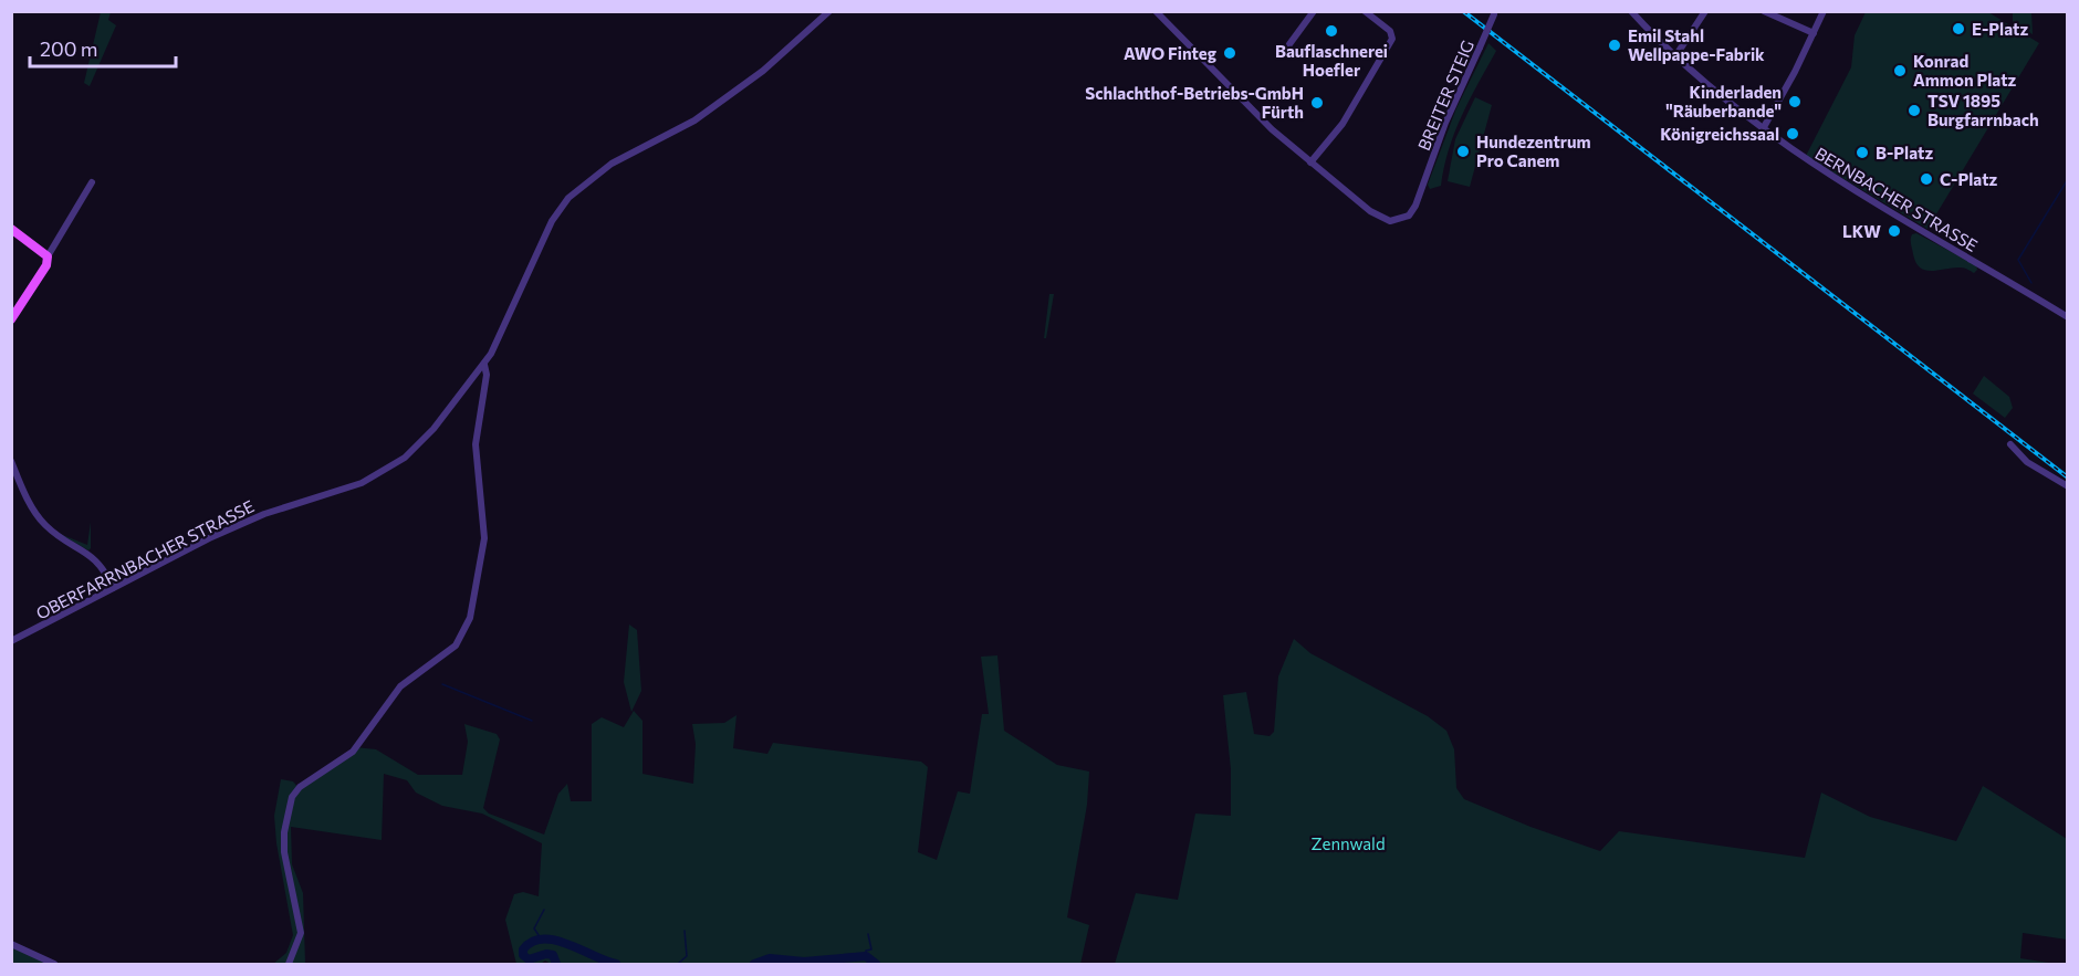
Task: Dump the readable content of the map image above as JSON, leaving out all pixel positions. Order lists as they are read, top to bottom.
{
  "streets": {
    "street": ["BREITER STEIG", "BERNBACHER STRASSE", "OBERFARRNBACHER STRASSE"]
  },
  "parks": ["Zennwald"],
  "places": [
    "E-Platz",
    "Bauflaschnerei Hoefler",
    "Emil Stahl Wellpappe-Fabrik",
    "AWO Finteg",
    "Konrad Ammon Platz",
    "Kinderladen \"Räuberbande\"",
    "Schlachthof-Betriebs-GmbH Fürth",
    "TSV 1895 Burgfarrnbach",
    "Königreichssaal",
    "Hundezentrum Pro Canem",
    "B-Platz",
    "C-Platz",
    "LKW"
  ],
  "scale_bar": "200 m"
}
